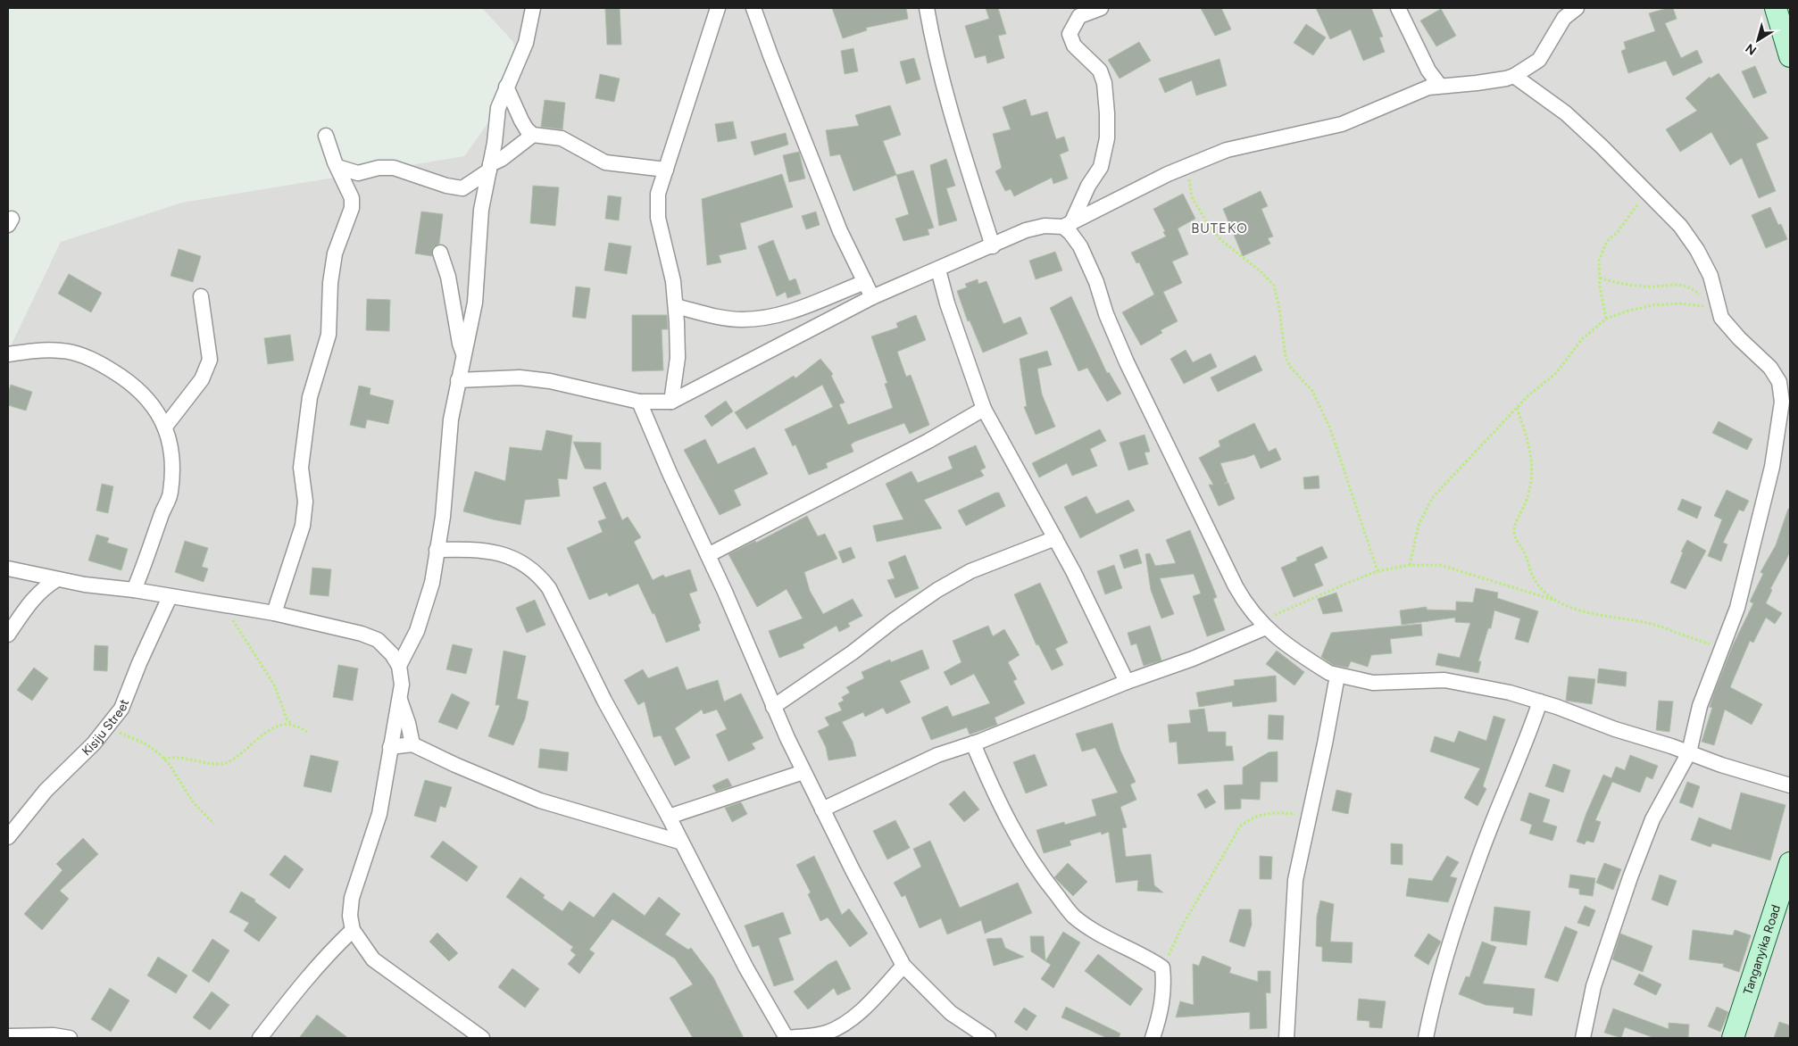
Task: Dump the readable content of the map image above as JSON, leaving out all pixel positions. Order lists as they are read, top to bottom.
{
  "streets": {
    "street": ["Kisiju Street", "Tanganyika Road"]
  },
  "districts": ["BUTEKO"],
  "north": "bottom left"
}
